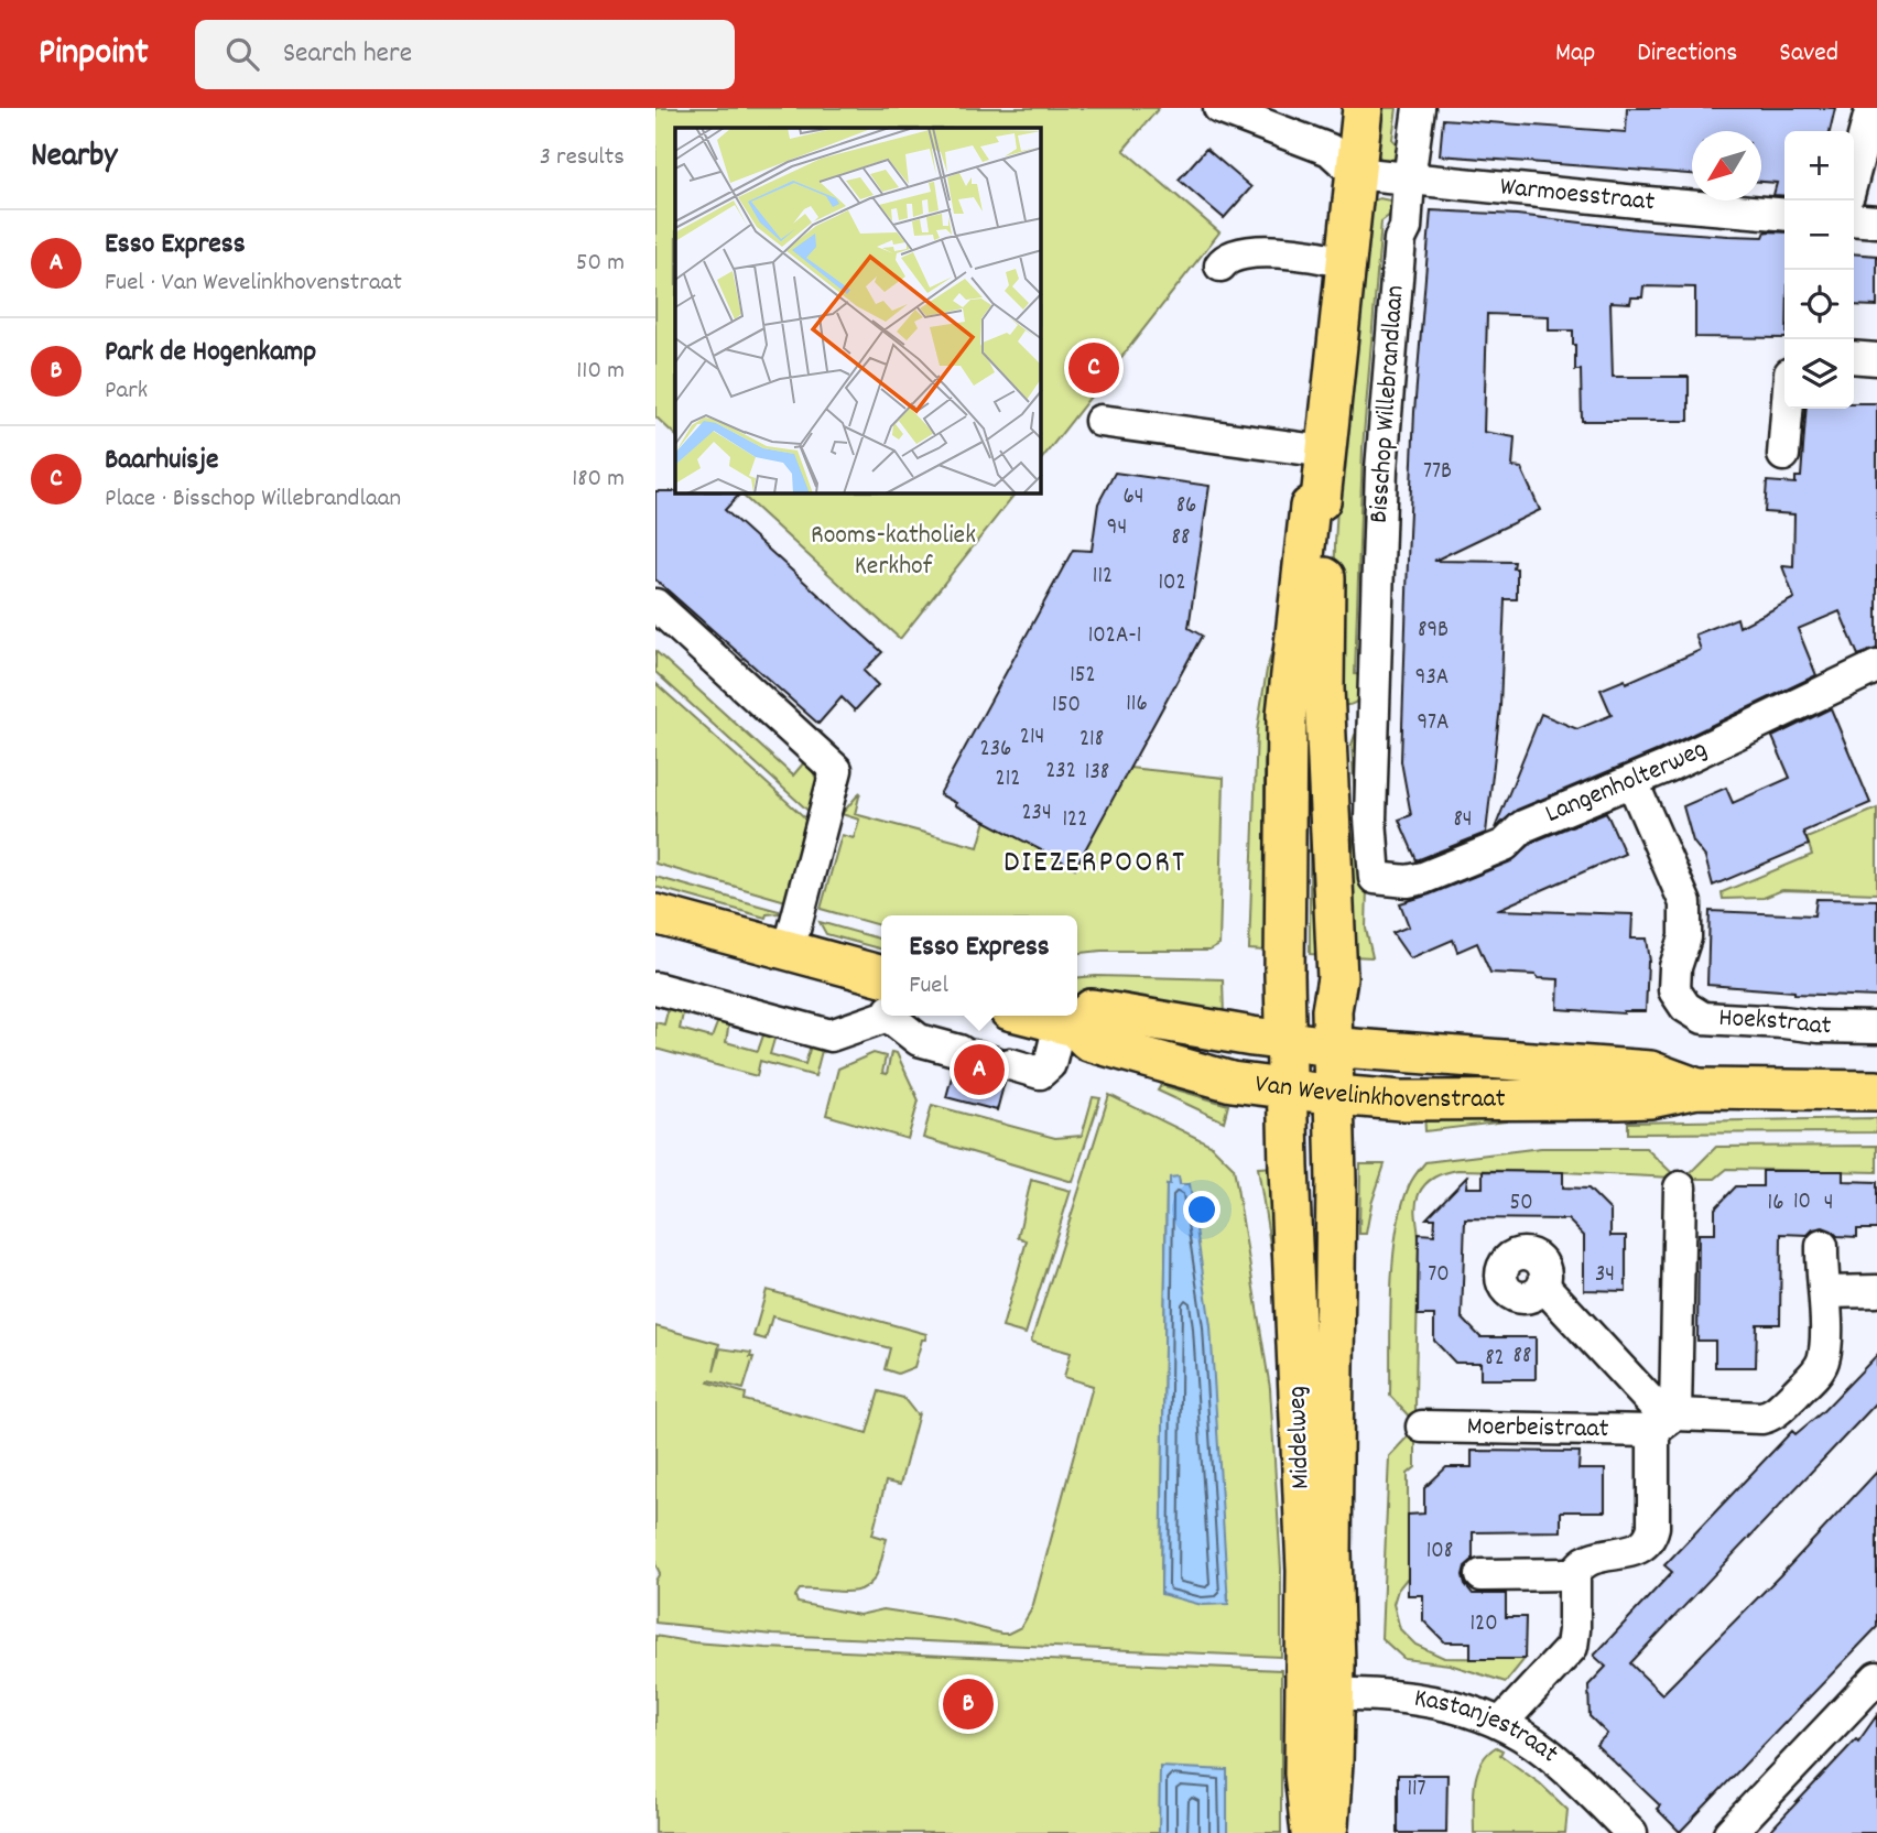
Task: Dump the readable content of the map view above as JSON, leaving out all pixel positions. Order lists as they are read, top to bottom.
{
  "streets": {
    "main road": ["Bisschop Willebrandlaan", "Van Wevelinkhovenstraat", "Middelweg"],
    "street": [
      "Warmoesstraat",
      "Langenholterweg",
      "Hoekstraat",
      "Moerbeistraat",
      "Kastanjestraat"
    ]
  },
  "crossings": [
    ["Warmoesstraat", "Bisschop Willebrandlaan"],
    ["Bisschop Willebrandlaan", "Langenholterweg"],
    ["Bisschop Willebrandlaan", "Van Wevelinkhovenstraat"],
    ["Bisschop Willebrandlaan", "Middelweg"],
    ["Langenholterweg", "Hoekstraat"],
    ["Van Wevelinkhovenstraat", "Middelweg"],
    ["Middelweg", "Kastanjestraat"]
  ],
  "districts": ["DIEZERPOORT"],
  "parks": ["Rooms-katholiek Kerkhof"],
  "house_numbers": [
    "77B",
    "64",
    "86",
    "94",
    "88",
    "112",
    "102",
    "89B",
    "102A-1",
    "152",
    "93A",
    "116",
    "150",
    "97A",
    "214",
    "218",
    "236",
    "232",
    "138",
    "212",
    "234",
    "122",
    "84",
    "10",
    "50",
    "16",
    "4",
    "70",
    "34",
    "88",
    "82",
    "108",
    "120",
    "117"
  ],
  "north": "bottom left",
  "page": {
    "header": "Pinpoint",
    "search": "Search here",
    "nav": ["Map", "Directions", "Saved"],
    "heading": ["Nearby", "3 results"],
    "map_buttons": ["+", "−"],
    "list": [
      {
        "mark": "A",
        "name": "Esso Express",
        "note": "Fuel · Van Wevelinkhovenstraat",
        "value": "50 m"
      },
      {
        "mark": "B",
        "name": "Park de Hogenkamp",
        "note": "Park",
        "value": "110 m"
      },
      {
        "mark": "C",
        "name": "Baarhuisje",
        "note": "Place · Bisschop Willebrandlaan",
        "value": "180 m"
      }
    ],
    "pins": ["C", "A", "B"],
    "popup": ["Esso Express", "Fuel"]
  }
}
